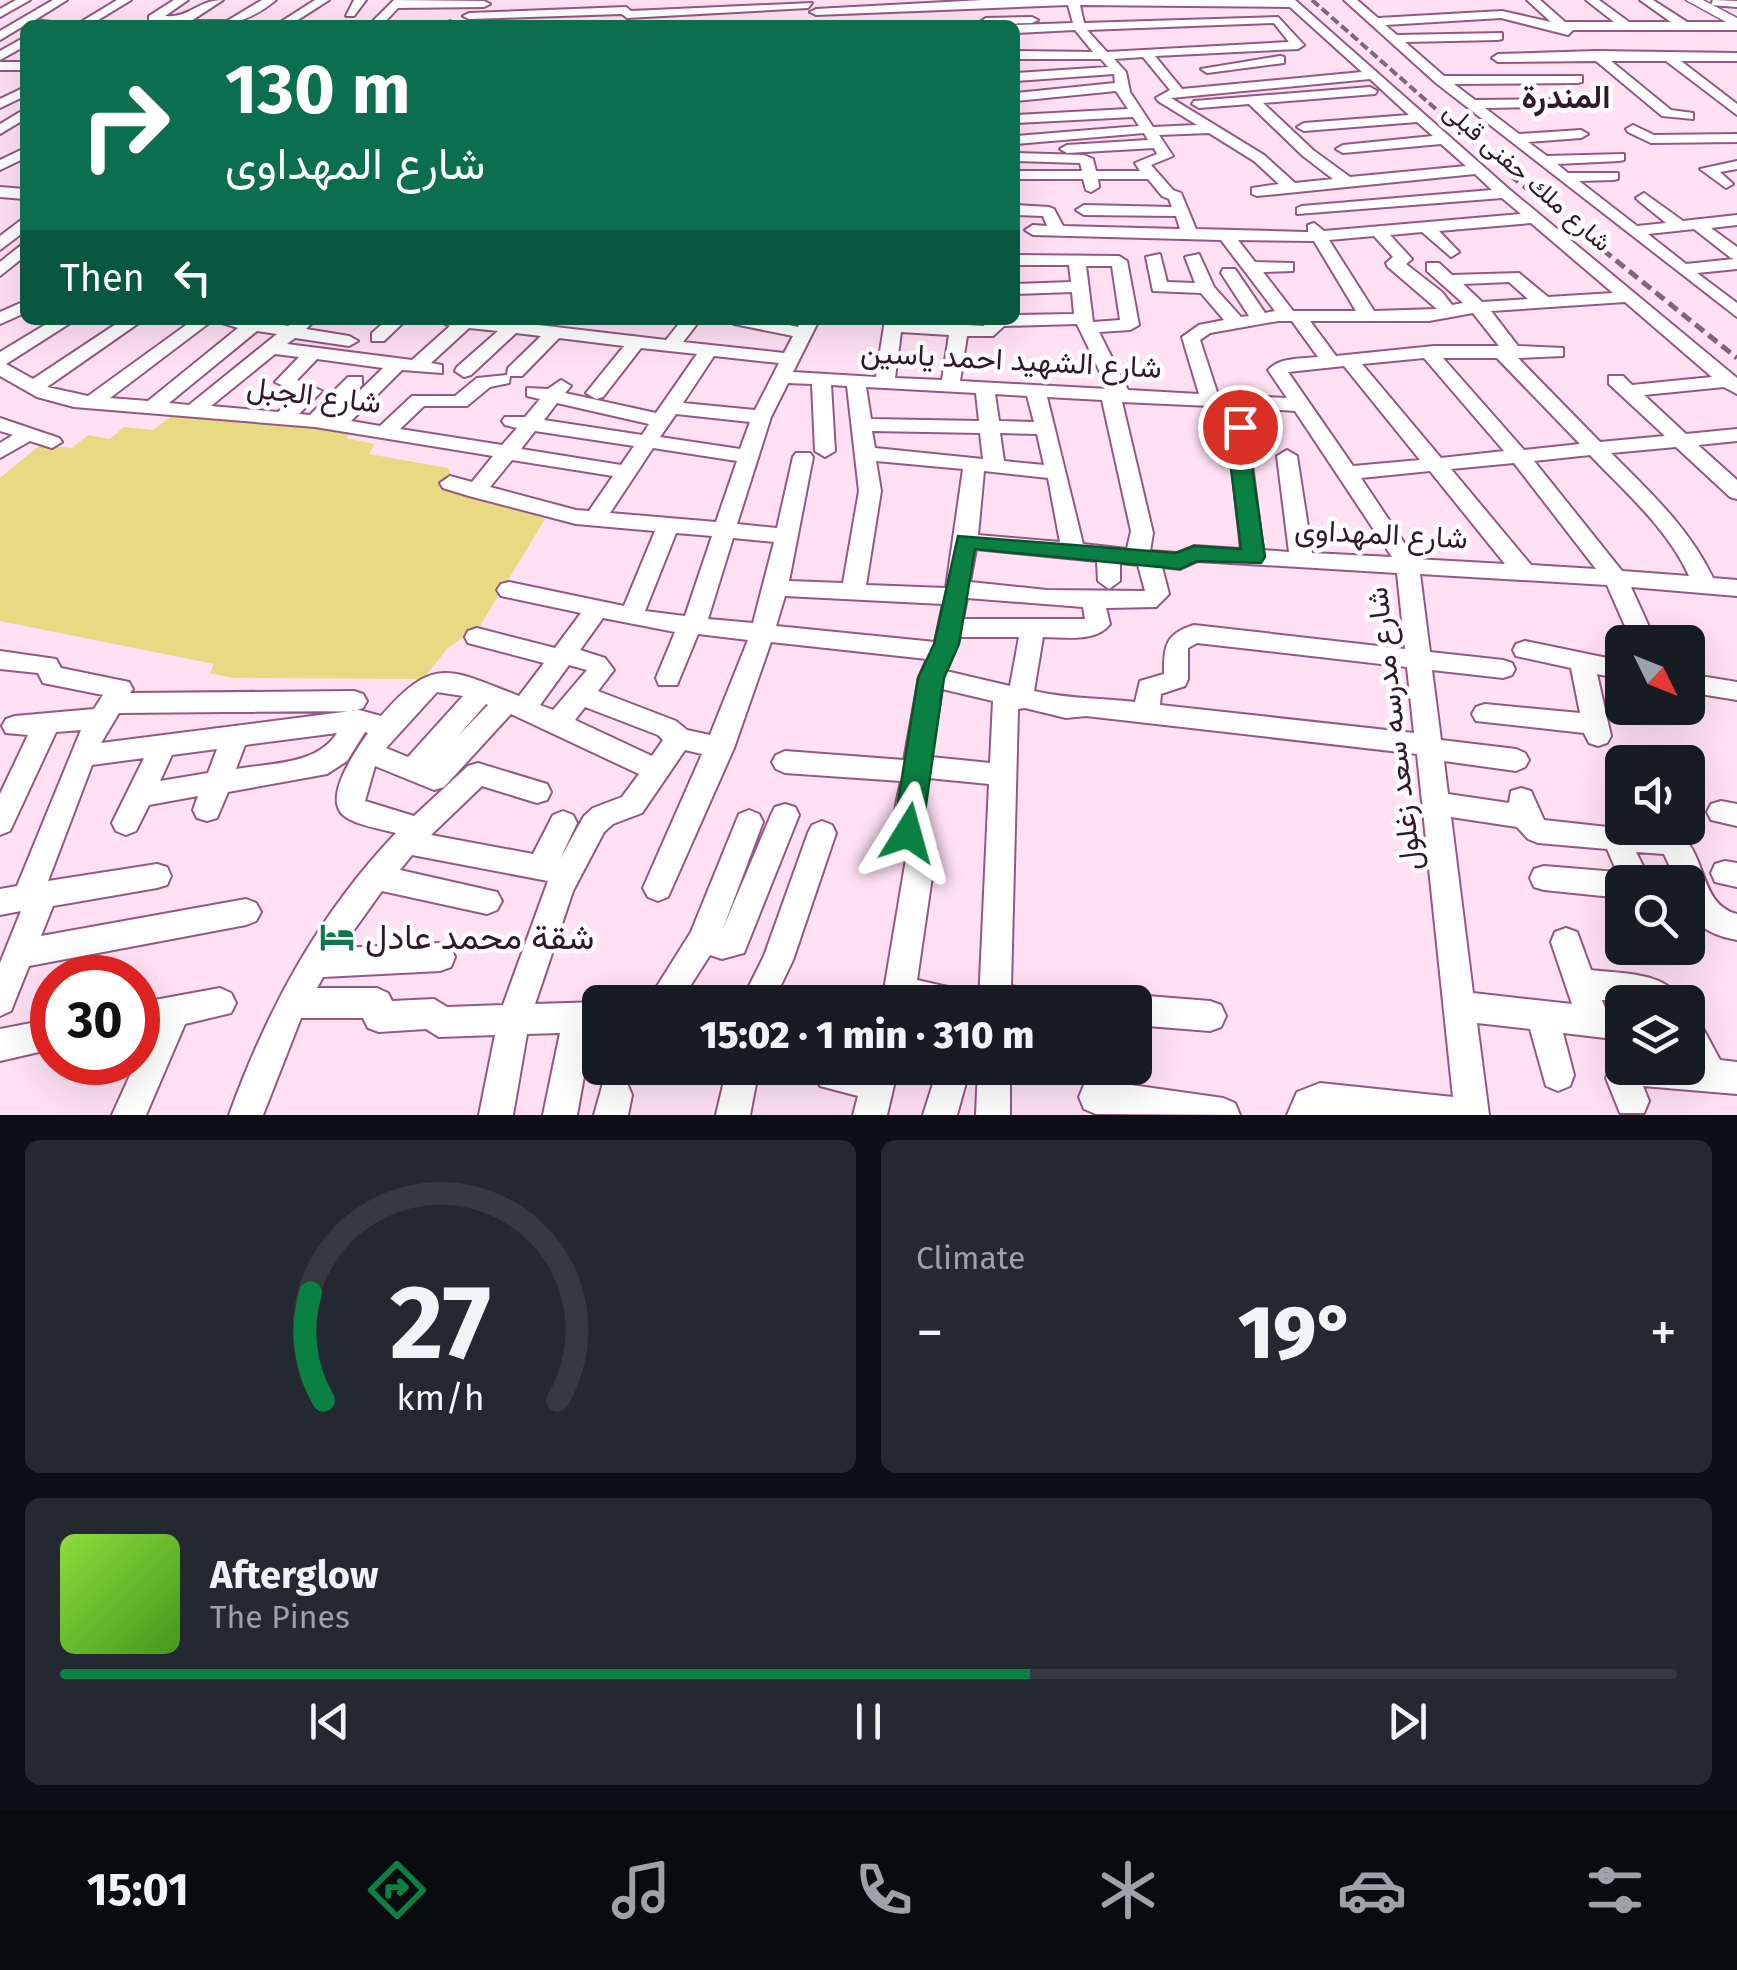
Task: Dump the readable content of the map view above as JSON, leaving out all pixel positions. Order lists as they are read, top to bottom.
{
  "streets": {
    "street": [
      "شارع ملك حفنى قبلى",
      "شارع الشهيد احمد ياسين",
      "شارع الجبل",
      "شارع المهداوى",
      "شارع مدرسه سعد زغلول"
    ]
  },
  "crossings": [
    ["شارع الشهيد احمد ياسين", "شارع مدرسه سعد زغلول"],
    ["شارع المهداوى", "شارع مدرسه سعد زغلول"]
  ],
  "districts": ["المندرة"],
  "places": {
    "hotel": ["شقة محمد عادل"]
  },
  "north": "bottom right",
  "page": {
    "turn": ["130 m", "شارع المهداوى"],
    "then": "Then",
    "limit": "30",
    "trip": "15:02 · 1 min · 310 m",
    "tile": "Climate",
    "heat": ["−", "19°", "+"],
    "song": ["Afterglow", "The Pines"],
    "tabs": "15:01",
    "gauge": ["27", "km/h"]
  }
}
